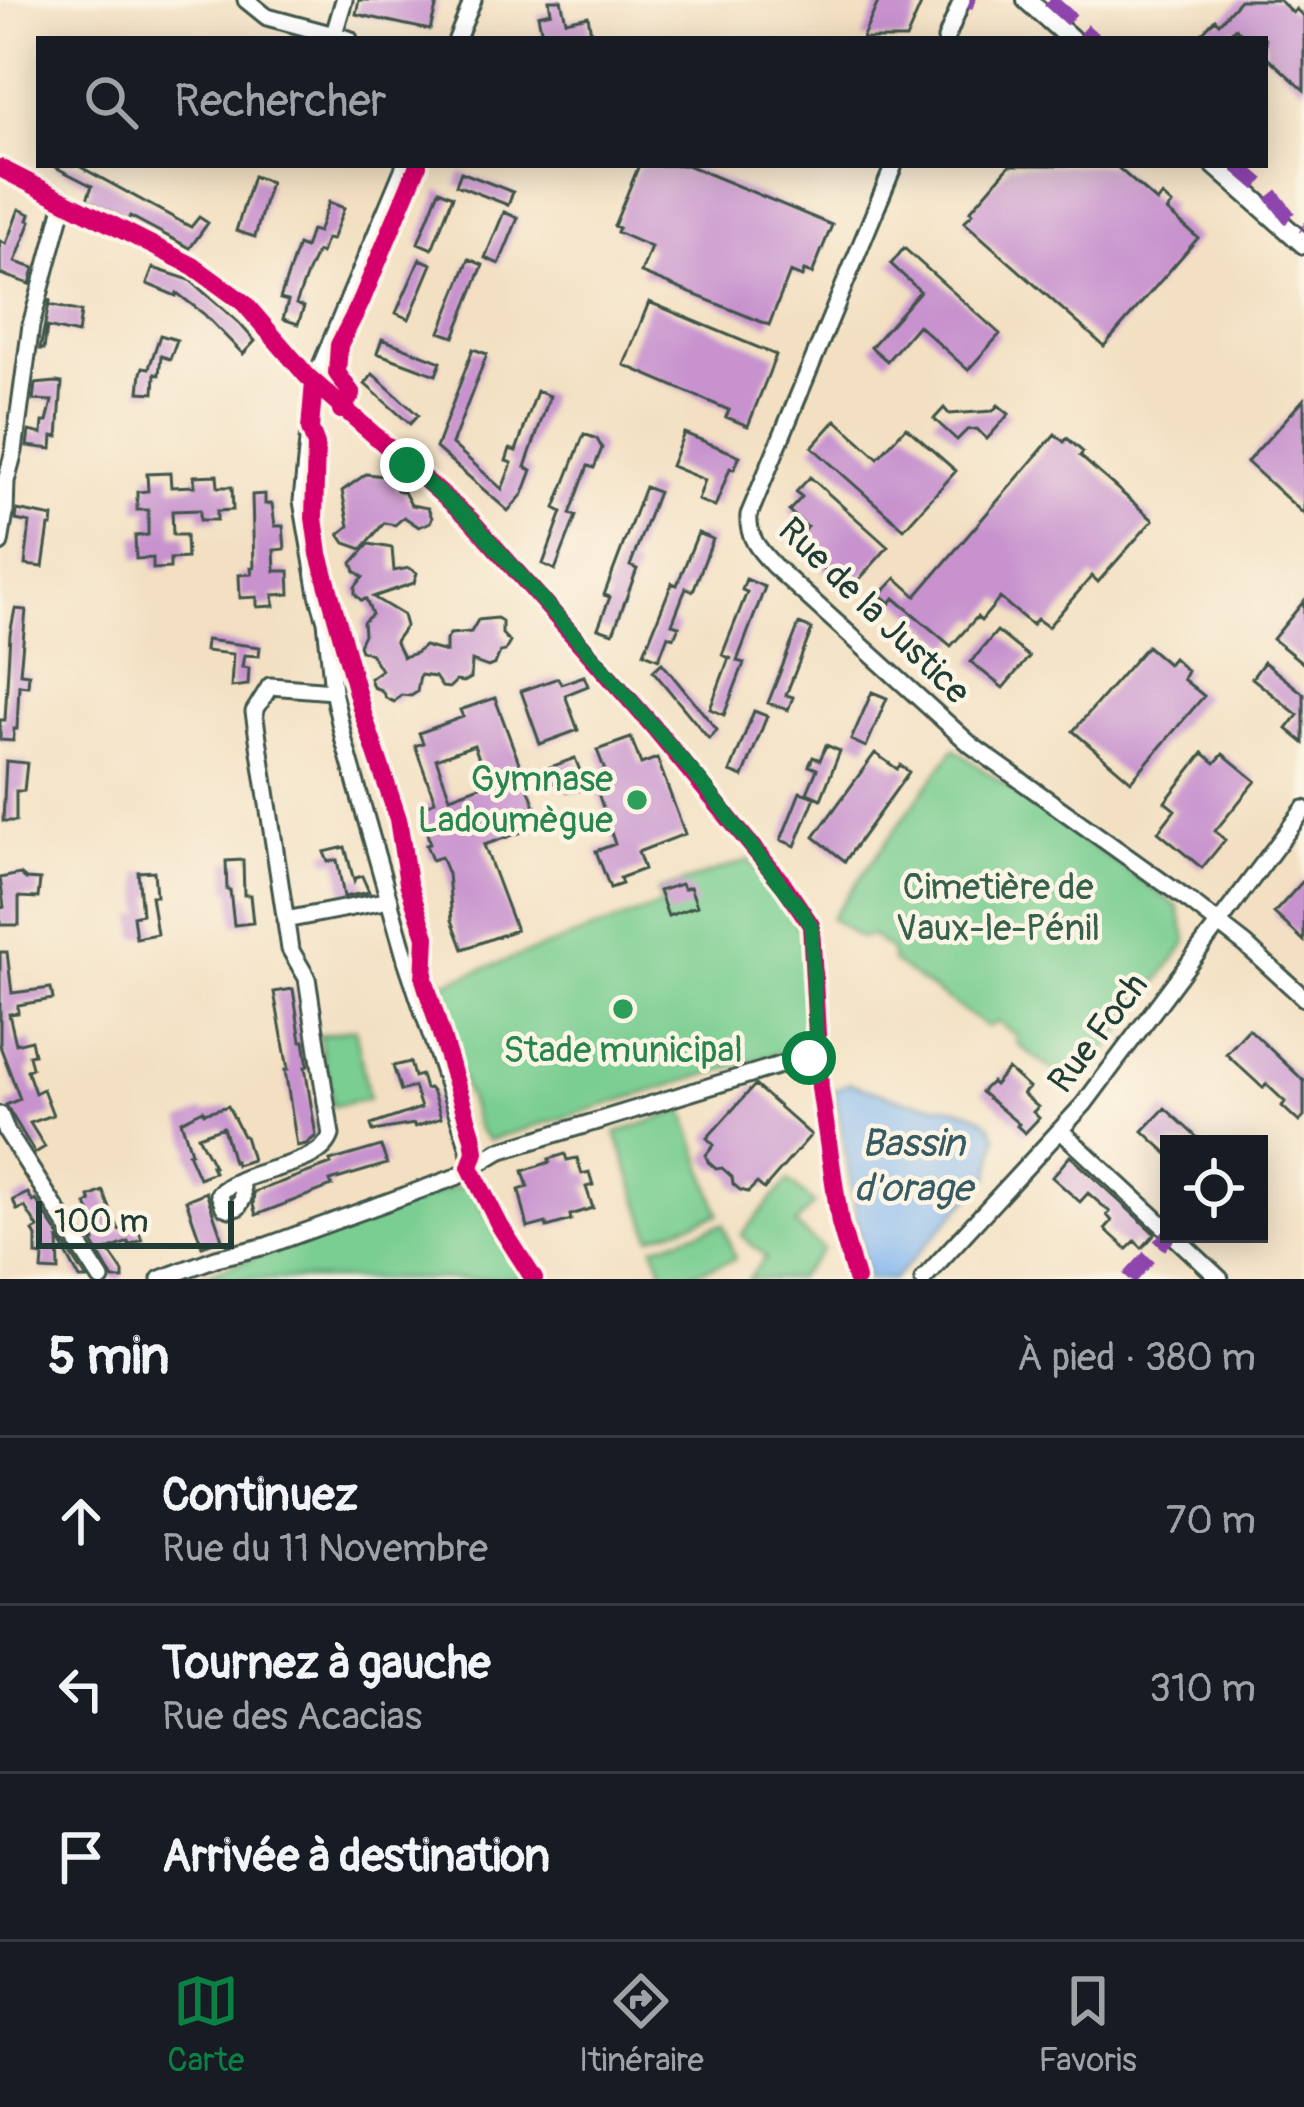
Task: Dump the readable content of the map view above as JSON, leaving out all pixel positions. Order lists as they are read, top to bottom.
{
  "streets": {
    "street": ["Rue de la Justice", "Rue Foch"]
  },
  "crossings": [
    ["Rue de la Justice", "Rue Foch"]
  ],
  "water": ["Bassin d'orage"],
  "parks": ["Cimetière de Vaux-le-Pénil"],
  "places": ["Gymnase Ladoumègue", "Stade municipal"],
  "scale_bar": "100 m",
  "page": {
    "search": "Rechercher",
    "scale": "100 m",
    "heading": ["5 min", "À pied · 380 m"],
    "list": [
      ["Continuez", "Rue du 11 Novembre", "70 m"],
      ["Tournez à gauche", "Rue des Acacias", "310 m"],
      "Arrivée à destination"
    ],
    "nav": ["Carte", "Itinéraire", "Favoris"]
  }
}
